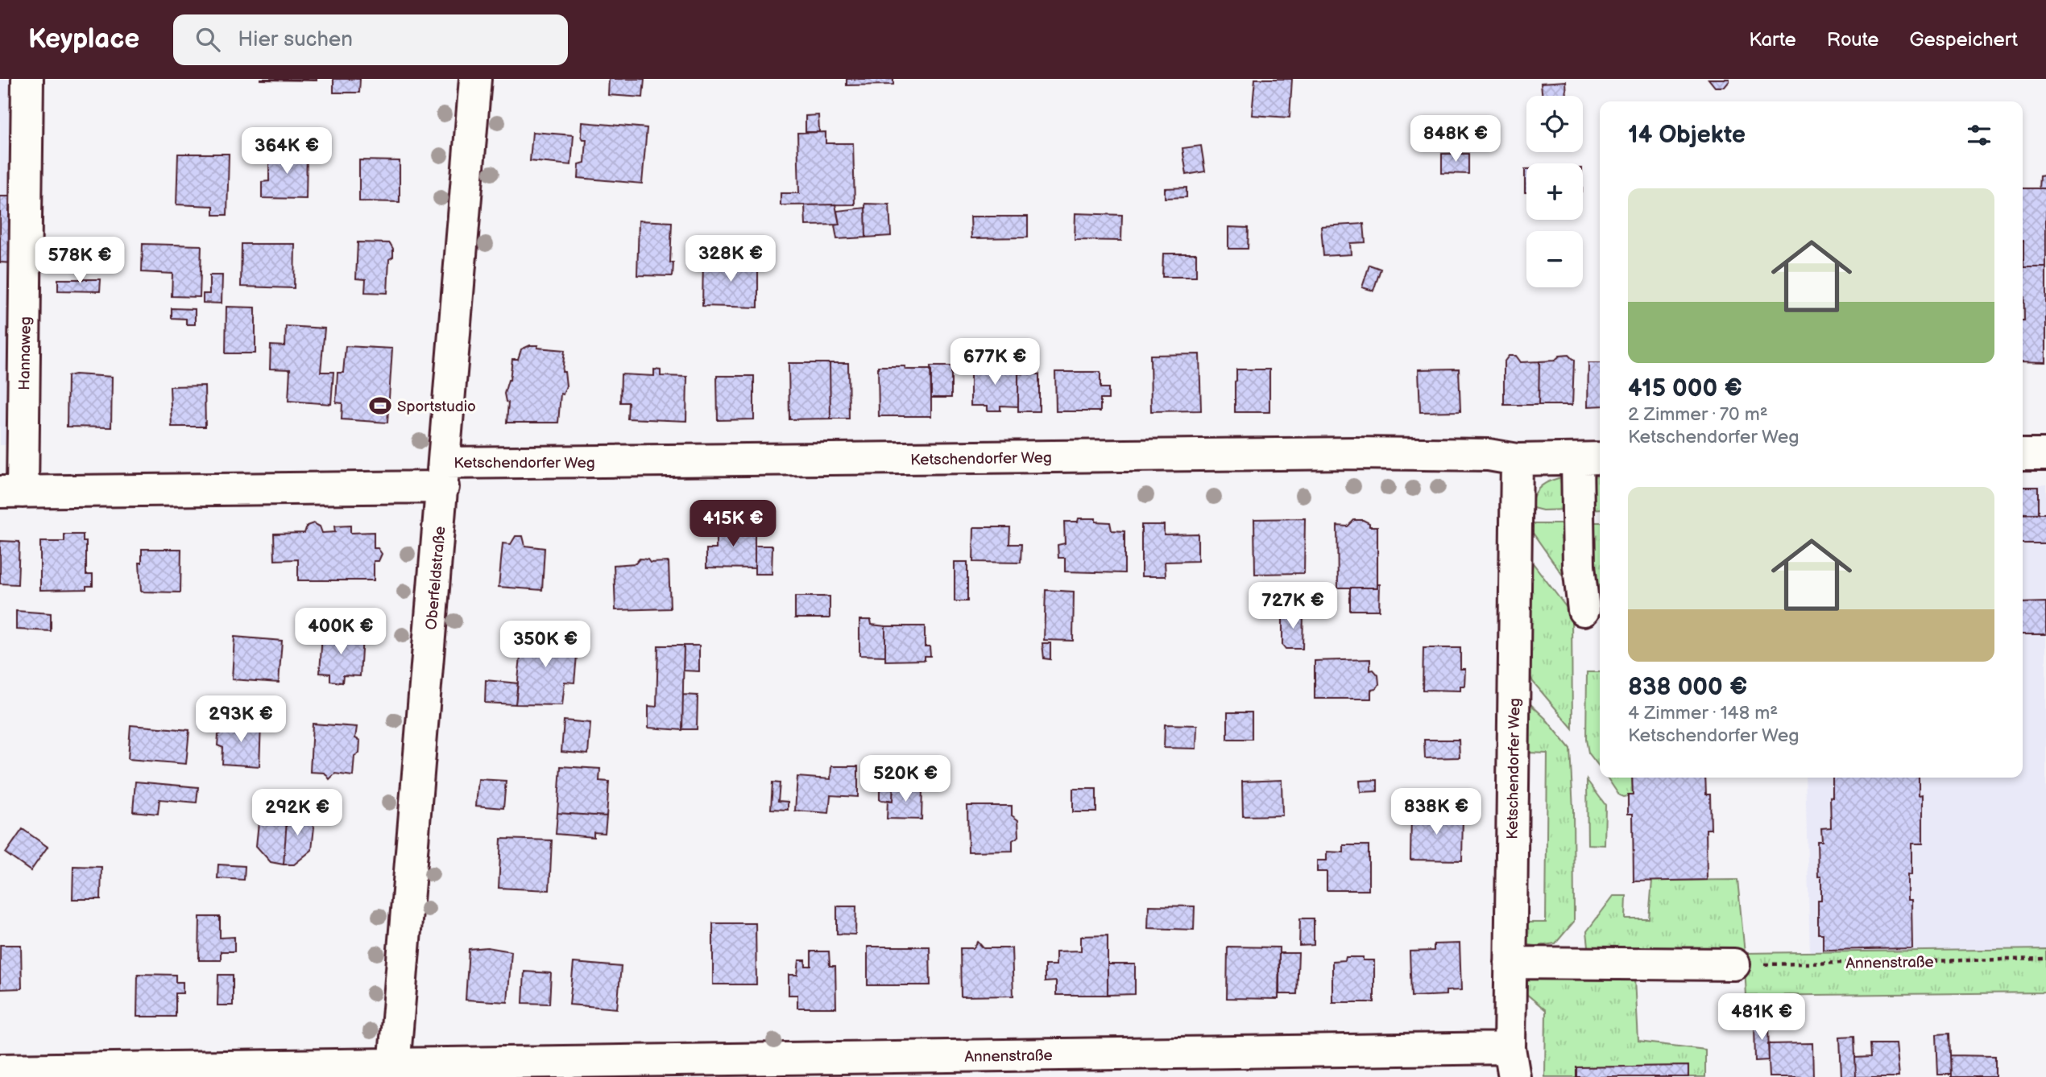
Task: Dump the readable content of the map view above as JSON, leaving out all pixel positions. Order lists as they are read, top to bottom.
{
  "streets": {
    "street": [
      "Hannaweg",
      "Ketschendorfer Weg",
      "Oberfeldstraße",
      "Annenstraße"
    ]
  },
  "crossings": [
    ["Hannaweg", "Ketschendorfer Weg"],
    ["Ketschendorfer Weg", "Oberfeldstraße"],
    ["Ketschendorfer Weg", "Annenstraße"],
    ["Oberfeldstraße", "Annenstraße"]
  ],
  "places": {
    "sports": ["Sportstudio"]
  },
  "page": {
    "header": "Keyplace",
    "search": "Hier suchen",
    "nav": ["Karte", "Route", "Gespeichert"],
    "map_buttons": ["+", "−"],
    "heading": "14 Objekte",
    "price": [
      "848K €",
      "364K €",
      "328K €",
      "578K €",
      "677K €",
      "415K €",
      "727K €",
      "400K €",
      "350K €",
      "293K €",
      "520K €",
      "838K €",
      "292K €",
      "481K €"
    ],
    "list": [
      {
        "name": "415 000 €",
        "note": "2 Zimmer · 70 m² · Ketschendorfer Weg"
      },
      {
        "name": "838 000 €",
        "note": "4 Zimmer · 148 m² · Ketschendorfer Weg"
      }
    ]
  }
}
